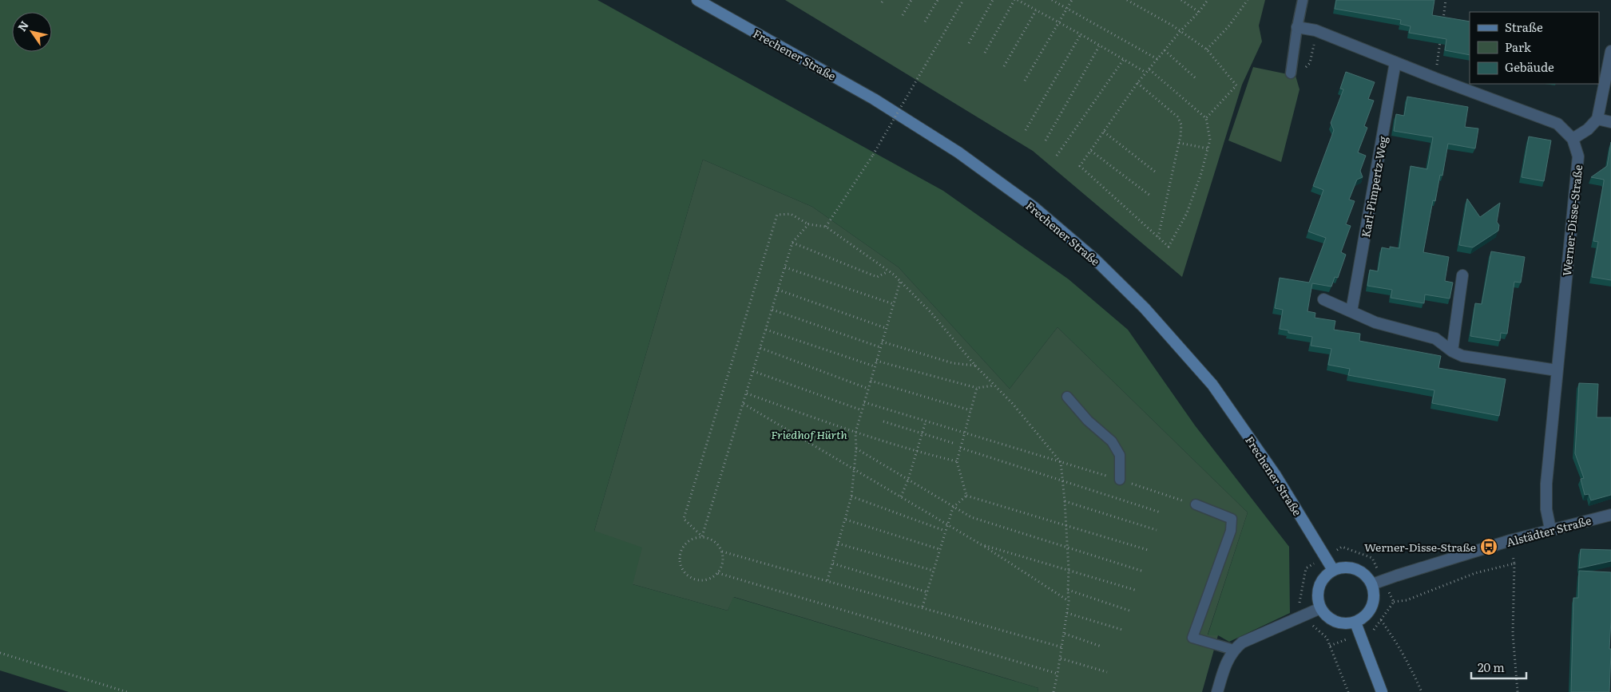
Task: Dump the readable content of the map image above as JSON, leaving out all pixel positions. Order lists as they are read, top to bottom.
{
  "streets": {
    "main road": ["Frechener Straße"],
    "street": ["Karl-Pimpertz-Weg", "Werner-Disse-Straße", "Alstädter Straße"]
  },
  "crossings": [
    ["Frechener Straße", "Alstädter Straße"],
    ["Karl-Pimpertz-Weg", "Werner-Disse-Straße"],
    ["Werner-Disse-Straße", "Alstädter Straße"]
  ],
  "parks": ["Friedhof Hürth"],
  "places": {
    "bus stop": ["Werner-Disse-Straße"]
  },
  "legend": ["Straße", "Park", "Gebäude"],
  "scale_bar": "20 m",
  "north": "top left"
}
